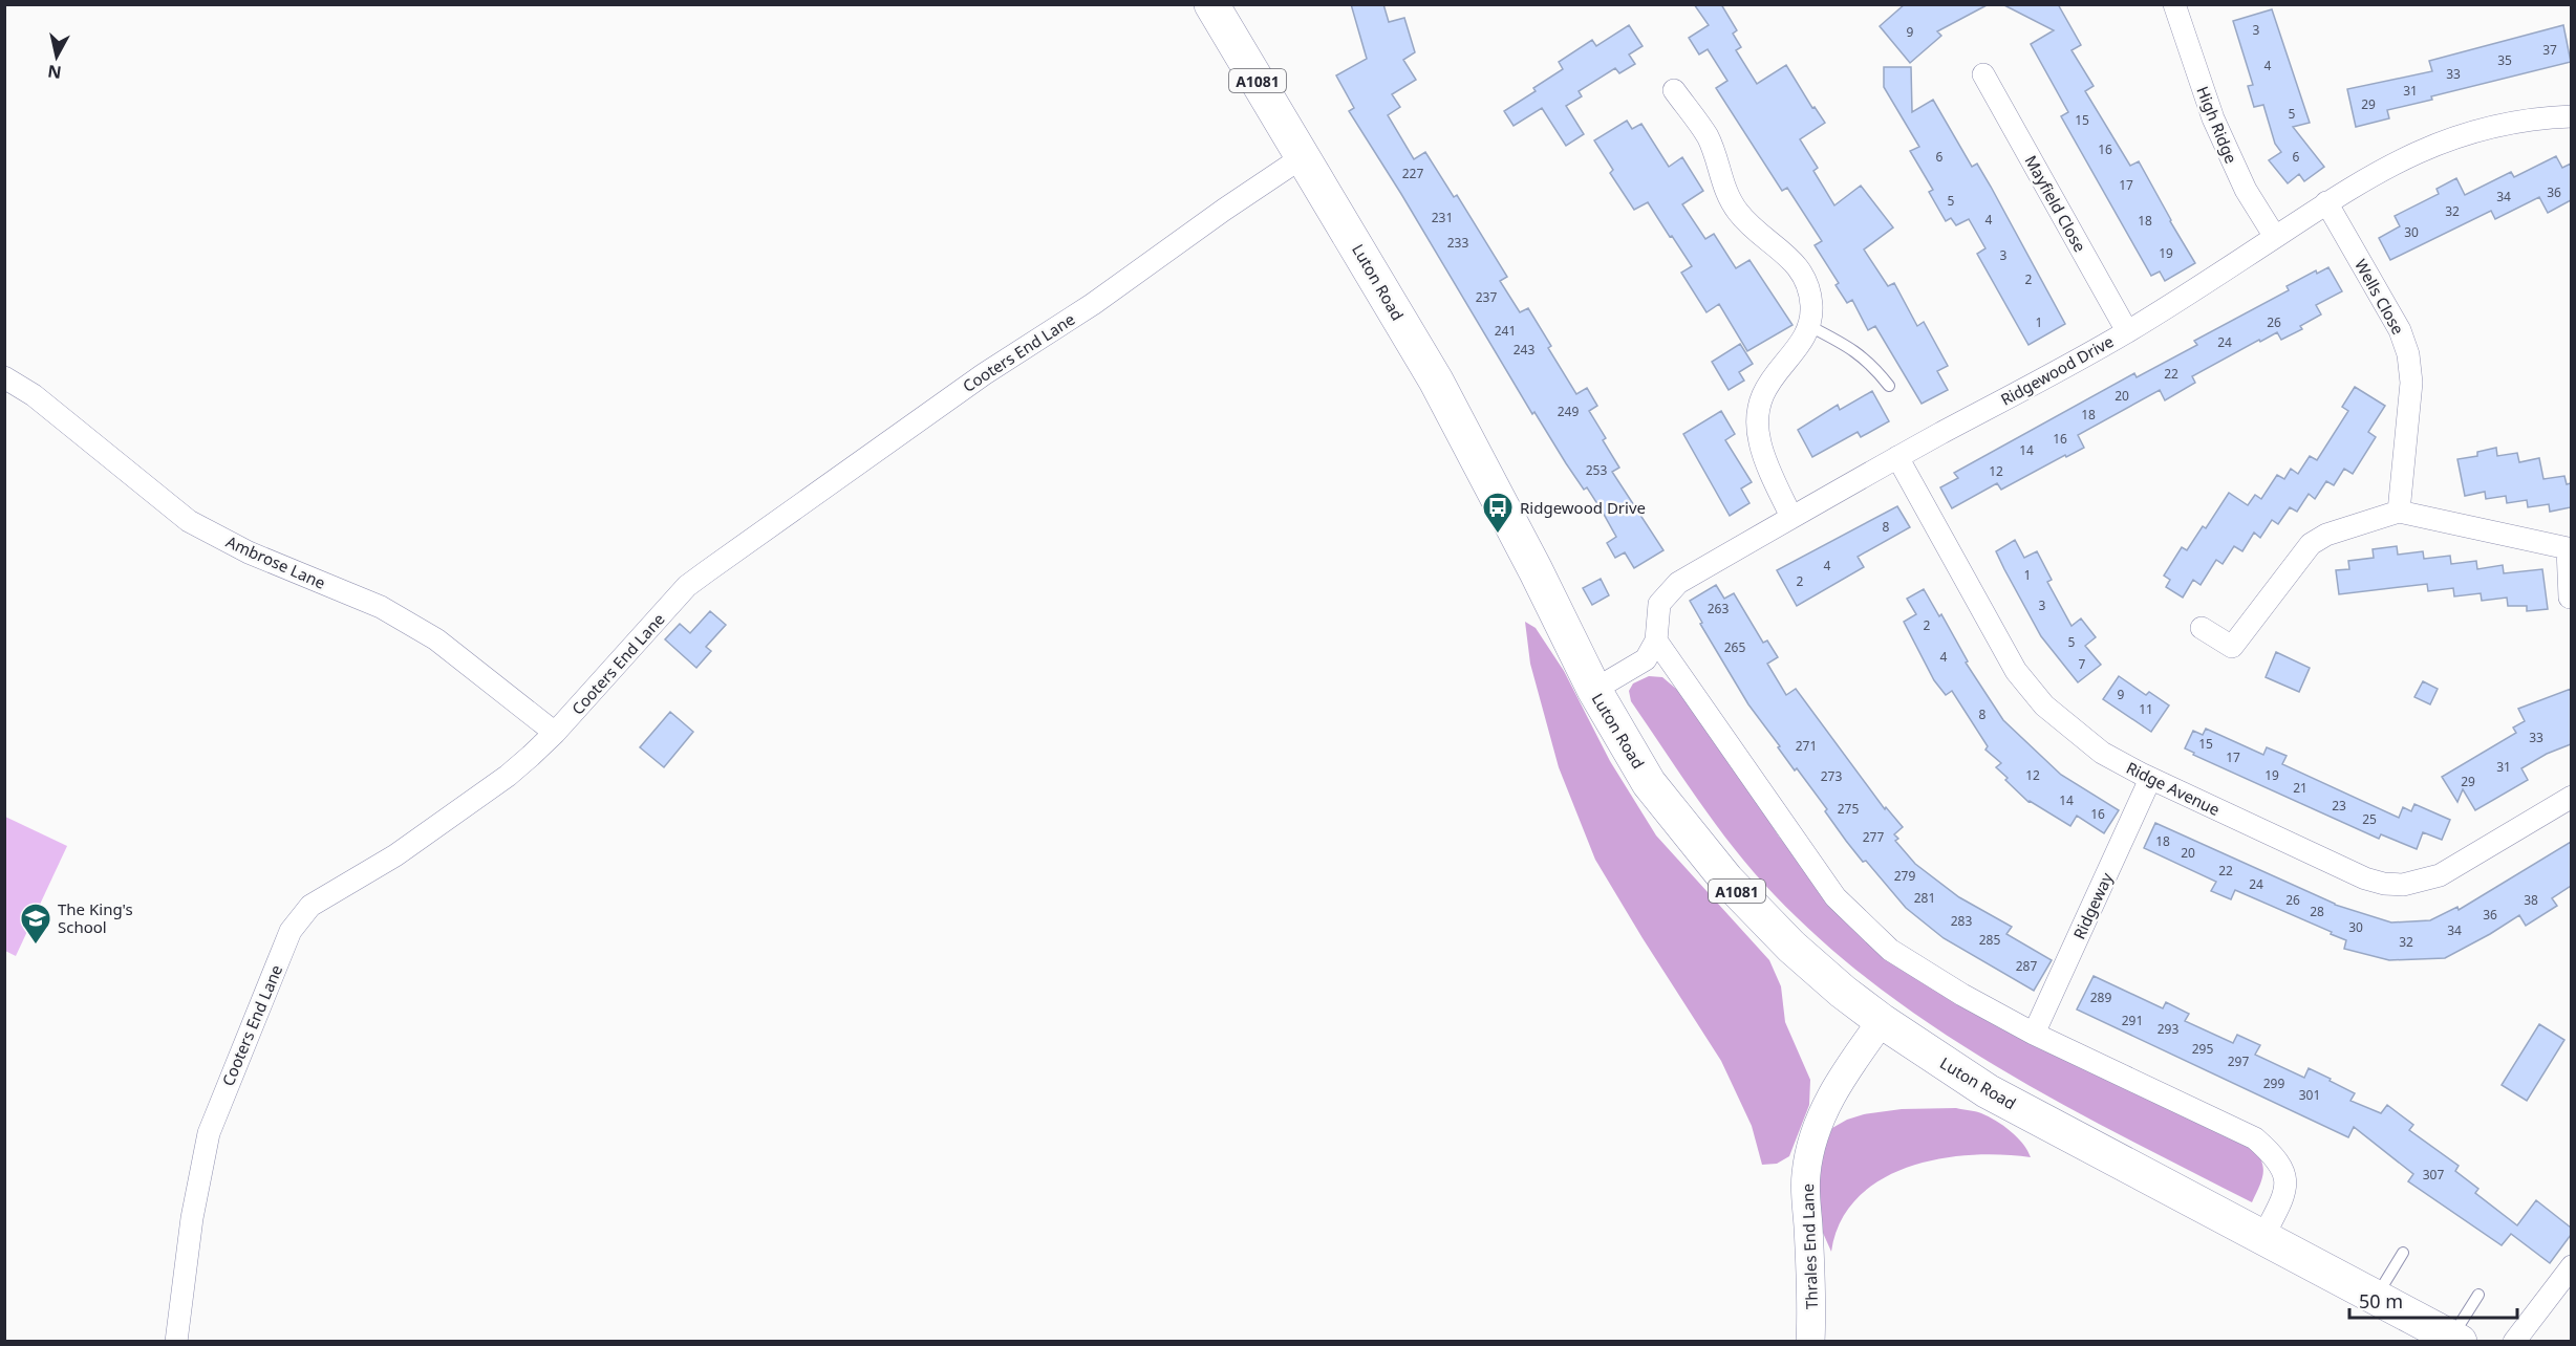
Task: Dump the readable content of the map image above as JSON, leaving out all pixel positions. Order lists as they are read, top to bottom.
{
  "streets": {
    "main road": ["A1081", "Luton Road"],
    "street": [
      "High Ridge",
      "Mayfield Close",
      "Wells Close",
      "Cooters End Lane",
      "Ridgewood Drive",
      "Ambrose Lane",
      "Ridge Avenue",
      "Ridgeway",
      "Thrales End Lane"
    ]
  },
  "crossings": [
    ["High Ridge", "Ridgewood Drive"],
    ["Mayfield Close", "Ridgewood Drive"],
    ["Luton Road", "Cooters End Lane"],
    ["Luton Road", "Thrales End Lane"],
    ["Wells Close", "Ridgewood Drive"],
    ["Cooters End Lane", "Ambrose Lane"],
    ["Ridgewood Drive", "Ridge Avenue"],
    ["Ridge Avenue", "Ridgeway"]
  ],
  "places": {
    "bus stop": ["Ridgewood Drive"],
    "school or university": ["The King's School"]
  },
  "house_numbers": [
    "3",
    "9",
    "37",
    "35",
    "4",
    "33",
    "31",
    "29",
    "5",
    "15",
    "16",
    "6",
    "6",
    "227",
    "17",
    "36",
    "34",
    "5",
    "32",
    "231",
    "4",
    "18",
    "30",
    "233",
    "19",
    "3",
    "2",
    "237",
    "1",
    "26",
    "241",
    "24",
    "243",
    "22",
    "20",
    "249",
    "18",
    "16",
    "14",
    "253",
    "12",
    "8",
    "4",
    "1",
    "2",
    "3",
    "263",
    "2",
    "5",
    "265",
    "4",
    "7",
    "9",
    "11",
    "8",
    "33",
    "15",
    "271",
    "17",
    "31",
    "12",
    "19",
    "273",
    "29",
    "21",
    "14",
    "23",
    "275",
    "16",
    "25",
    "277",
    "18",
    "20",
    "22",
    "279",
    "24",
    "281",
    "26",
    "38",
    "28",
    "36",
    "283",
    "30",
    "34",
    "285",
    "32",
    "287",
    "289",
    "291",
    "293",
    "295",
    "297",
    "299",
    "301",
    "307"
  ],
  "scale_bar": "50 m",
  "north": "bottom"
}
